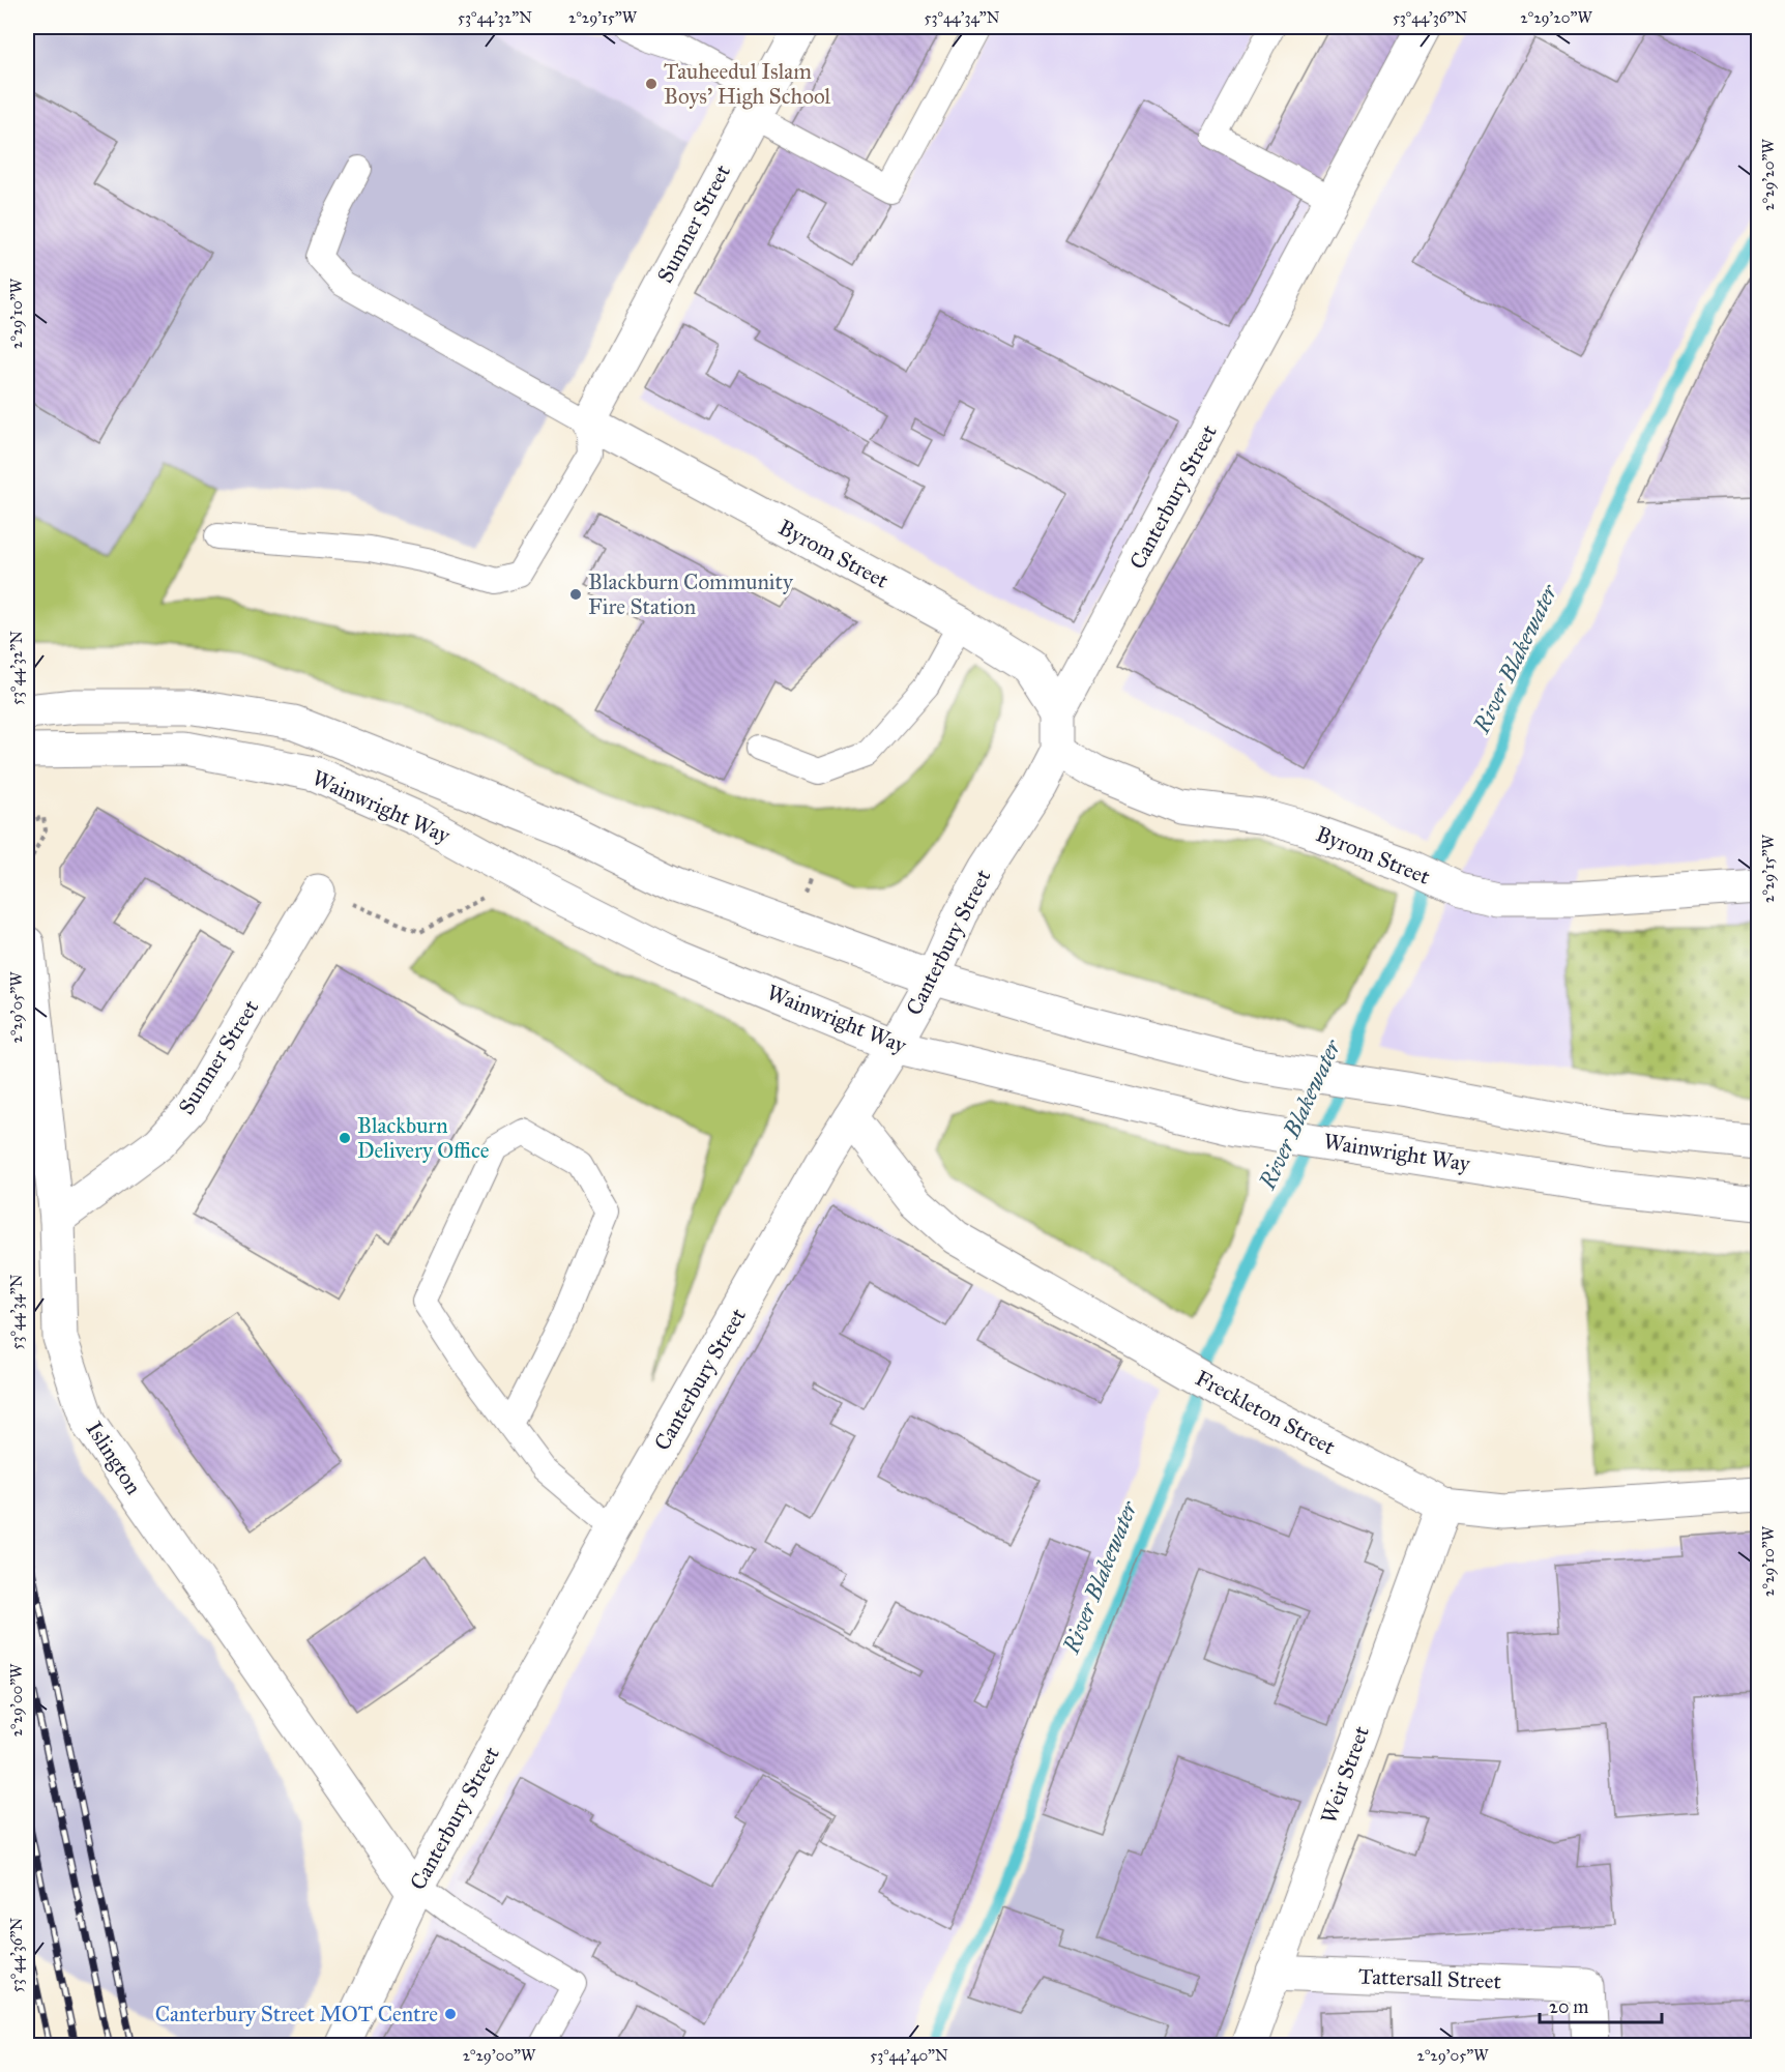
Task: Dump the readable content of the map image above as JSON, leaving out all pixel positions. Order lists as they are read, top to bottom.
{
  "streets": {
    "main road": [
      "Sumner Street",
      "Canterbury Street",
      "Byrom Street",
      "Wainwright Way",
      "Freckleton Street",
      "Islington",
      "Weir Street",
      "Tattersall Street"
    ]
  },
  "crossings": [
    ["Sumner Street", "Byrom Street"],
    ["Sumner Street", "Islington"],
    ["Canterbury Street", "Byrom Street"],
    ["Canterbury Street", "Wainwright Way"],
    ["Canterbury Street", "Freckleton Street"],
    ["Canterbury Street", "Islington"],
    ["Freckleton Street", "Weir Street"],
    ["Weir Street", "Tattersall Street"]
  ],
  "water": ["River Blakewater"],
  "places": [
    "Tauheedul Islam Boys' High School",
    "Blackburn Community Fire Station",
    "Blackburn Delivery Office",
    "Canterbury Street MOT Centre"
  ],
  "scale_bar": "20 m",
  "coordinates": [
    "53°44'32\"N",
    "2°29'15\"W",
    "53°44'34\"N",
    "53°44'36\"N",
    "2°29'20\"W",
    "2°29'10\"W",
    "2°29'05\"W",
    "2°29'00\"W",
    "53°44'40\"N"
  ]
}
